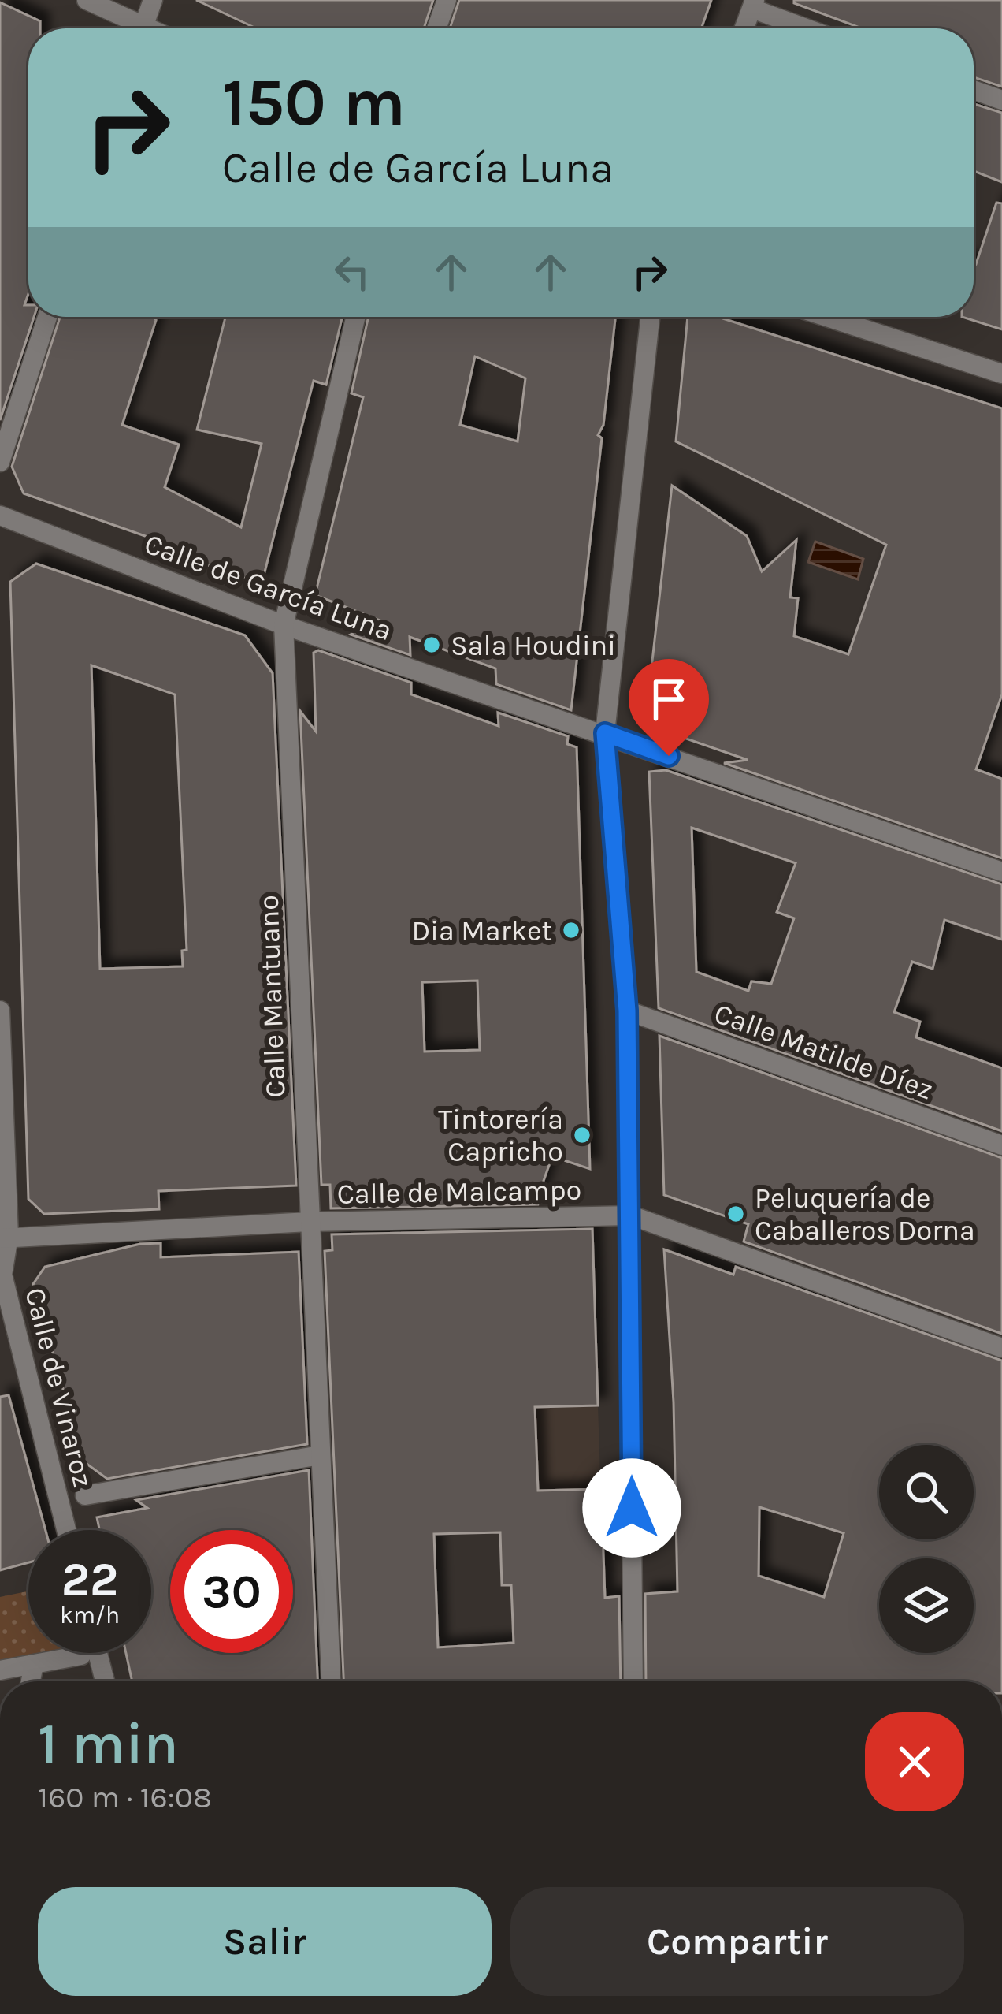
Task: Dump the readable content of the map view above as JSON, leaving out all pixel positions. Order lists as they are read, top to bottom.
{
  "streets": {
    "street": [
      "Calle de García Luna",
      "Calle Mantuano",
      "Calle Matilde Díez",
      "Calle de Malcampo",
      "Calle de Vinaroz"
    ]
  },
  "crossings": [
    ["Calle de García Luna", "Calle Mantuano"],
    ["Calle Mantuano", "Calle de Malcampo"],
    ["Calle de Malcampo", "Calle de Vinaroz"]
  ],
  "places": [
    "Sala Houdini",
    "Dia Market",
    "Tintorería Capricho",
    "Peluquería de Caballeros Dorna"
  ],
  "page": {
    "turn": ["150 m", "Calle de García Luna"],
    "speed": "22 km/h",
    "limit": "30",
    "heading": ["1 min", "160 m · 16:08"],
    "buttons": ["Salir", "Compartir"]
  }
}
